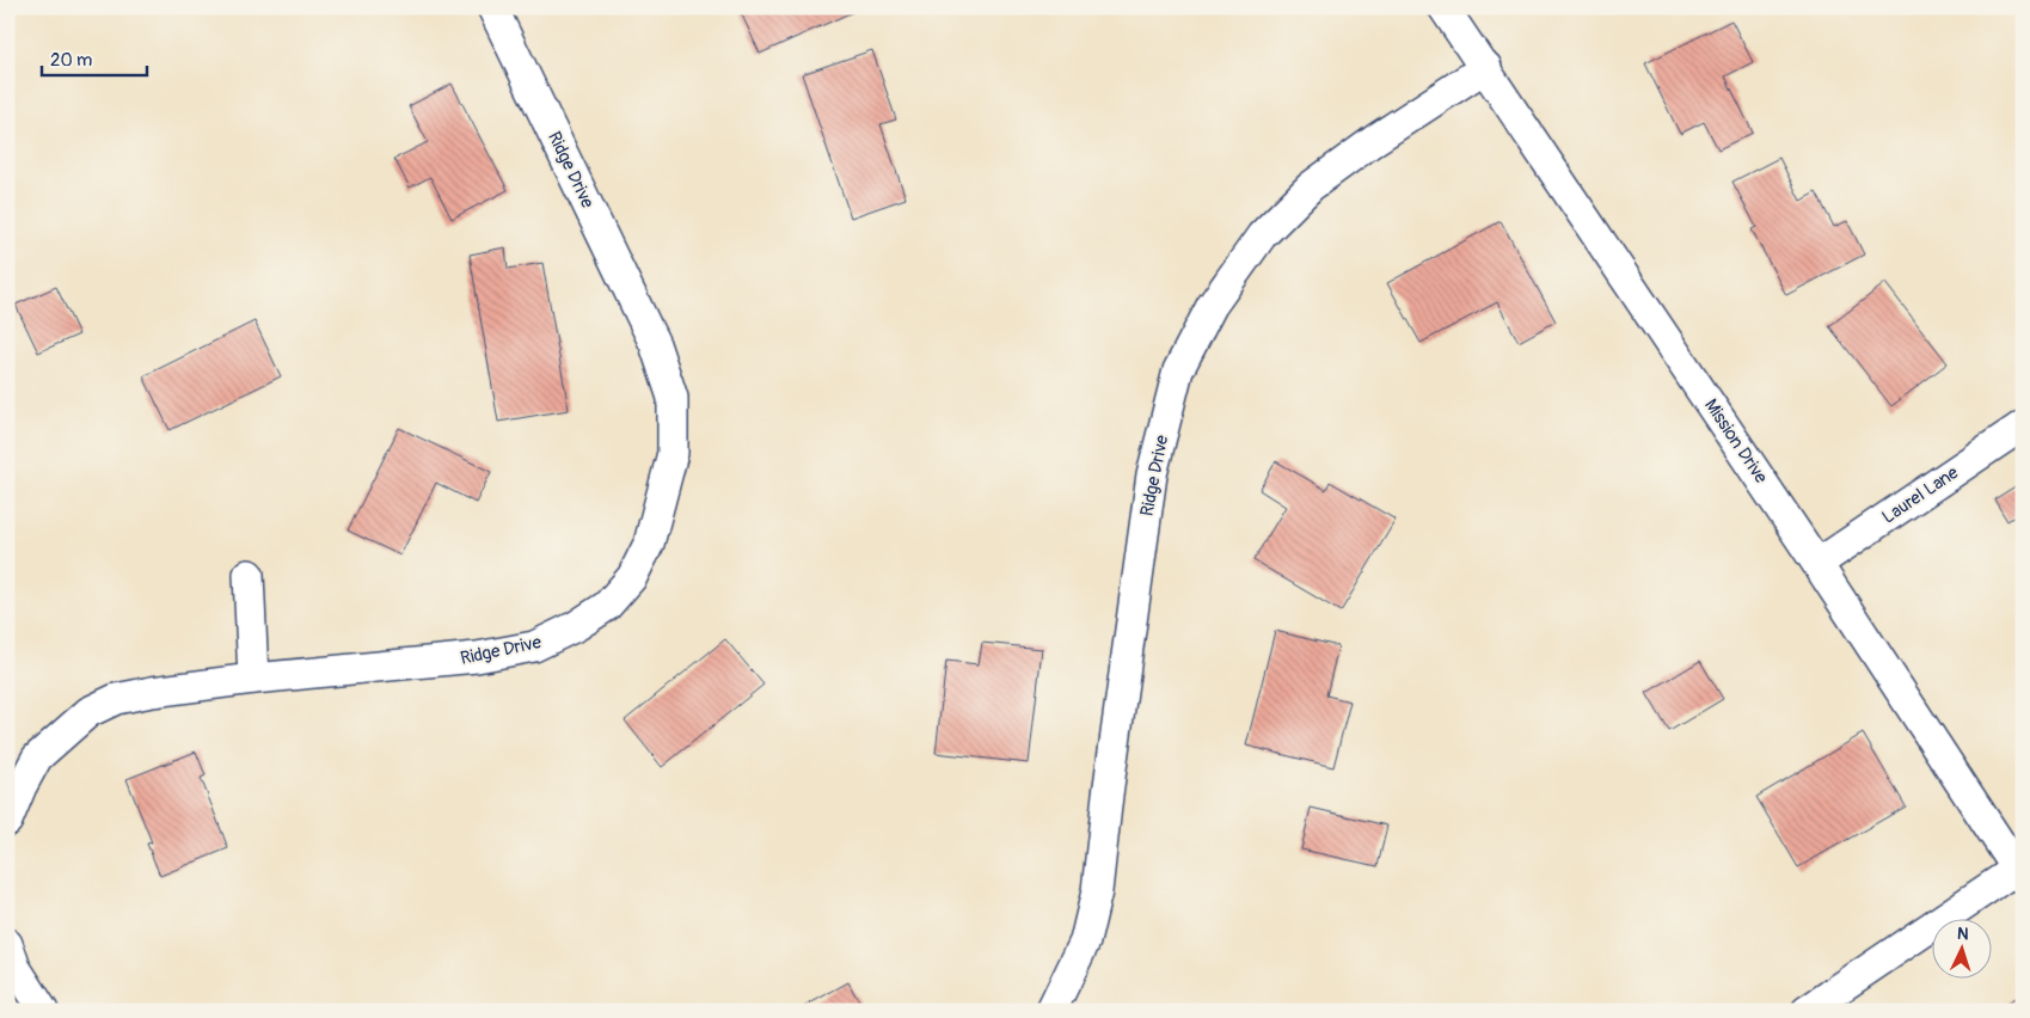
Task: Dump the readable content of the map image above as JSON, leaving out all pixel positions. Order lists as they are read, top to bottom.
{
  "streets": {
    "street": ["Ridge Drive", "Mission Drive", "Laurel Lane"]
  },
  "crossings": [
    ["Ridge Drive", "Mission Drive"],
    ["Mission Drive", "Laurel Lane"]
  ],
  "scale_bar": "20 m",
  "north": "top"
}
